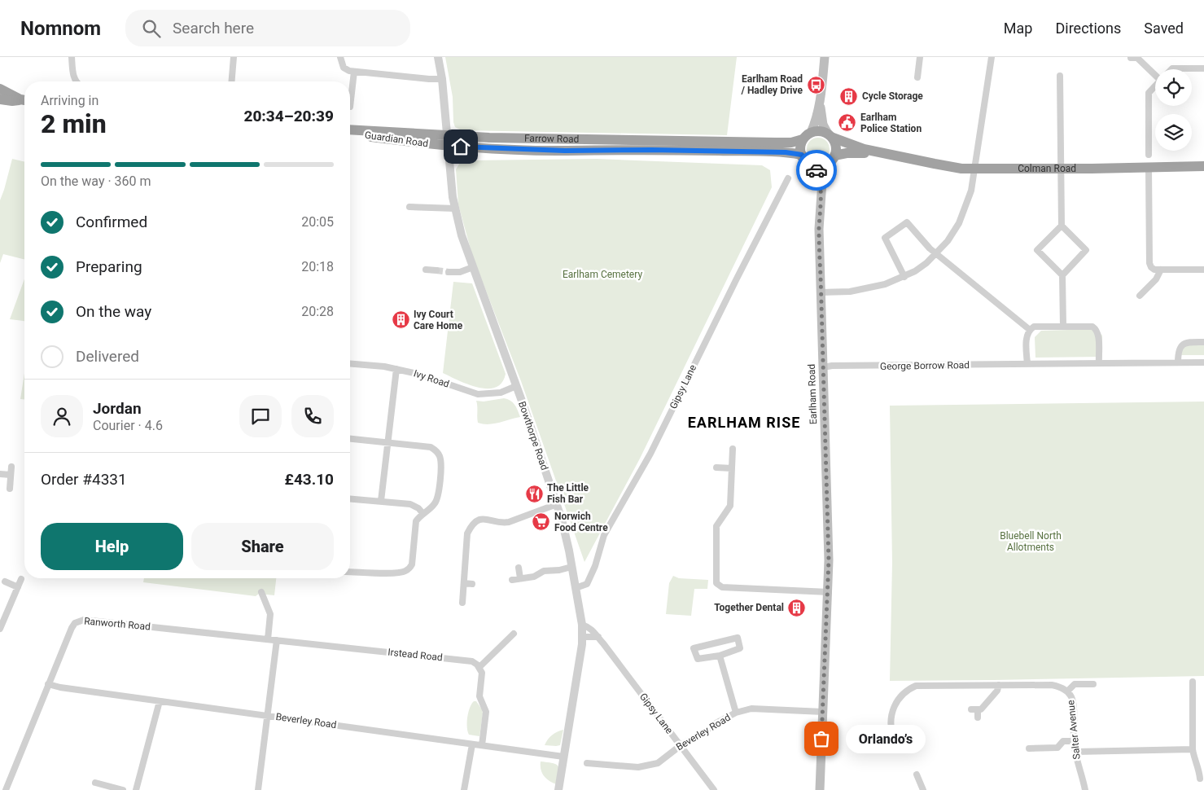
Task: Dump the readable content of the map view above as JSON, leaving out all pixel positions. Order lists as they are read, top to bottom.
{
  "streets": {
    "highway": ["Guardian Road", "Farrow Road", "Colman Road"],
    "main road": ["Earlham Road"],
    "street": [
      "George Borrow Road",
      "Ivy Road",
      "Gipsy Lane",
      "Bowthorpe Road",
      "Ranworth Road",
      "Irstead Road",
      "Beverley Road",
      "Salter Avenue"
    ]
  },
  "crossings": [
    ["Guardian Road", "Farrow Road"],
    ["Guardian Road", "Bowthorpe Road"],
    ["Farrow Road", "Colman Road"],
    ["Farrow Road", "Earlham Road"],
    ["Farrow Road", "Bowthorpe Road"],
    ["Colman Road", "Earlham Road"],
    ["George Borrow Road", "Earlham Road"],
    ["Ivy Road", "Bowthorpe Road"],
    ["Gipsy Lane", "Bowthorpe Road"],
    ["Gipsy Lane", "Beverley Road"],
    ["Earlham Road", "Beverley Road"],
    ["Bowthorpe Road", "Beverley Road"],
    ["Ranworth Road", "Irstead Road"],
    ["Ranworth Road", "Beverley Road"]
  ],
  "districts": ["EARLHAM RISE"],
  "parks": ["Earlham Cemetery", "Bluebell North Allotments"],
  "places": {
    "bus stop": ["Earlham Road / Hadley Drive"],
    "building": ["Cycle Storage", "Ivy Court Care Home", "Together Dental"],
    "public building": ["Earlham Police Station"],
    "restaurant": ["The Little Fish Bar"],
    "supermarket": ["Norwich Food Centre"],
    "other": ["Orlando’s"]
  },
  "page": {
    "header": "Nomnom",
    "search": "Search here",
    "nav": ["Map", "Directions", "Saved"],
    "heading": ["2 min", "Arriving in", "20:34–20:39"],
    "panel": [
      "Jordan",
      "Courier · 4.6",
      "Order #4331",
      "£43.10"
    ],
    "bar": "On the way · 360 m",
    "list": [
      ["Confirmed", "20:05"],
      ["Preparing", "20:18"],
      ["On the way", "20:28"],
      "Delivered"
    ],
    "buttons": ["Help", "Share"],
    "bubble": "Orlando’s"
  }
}
